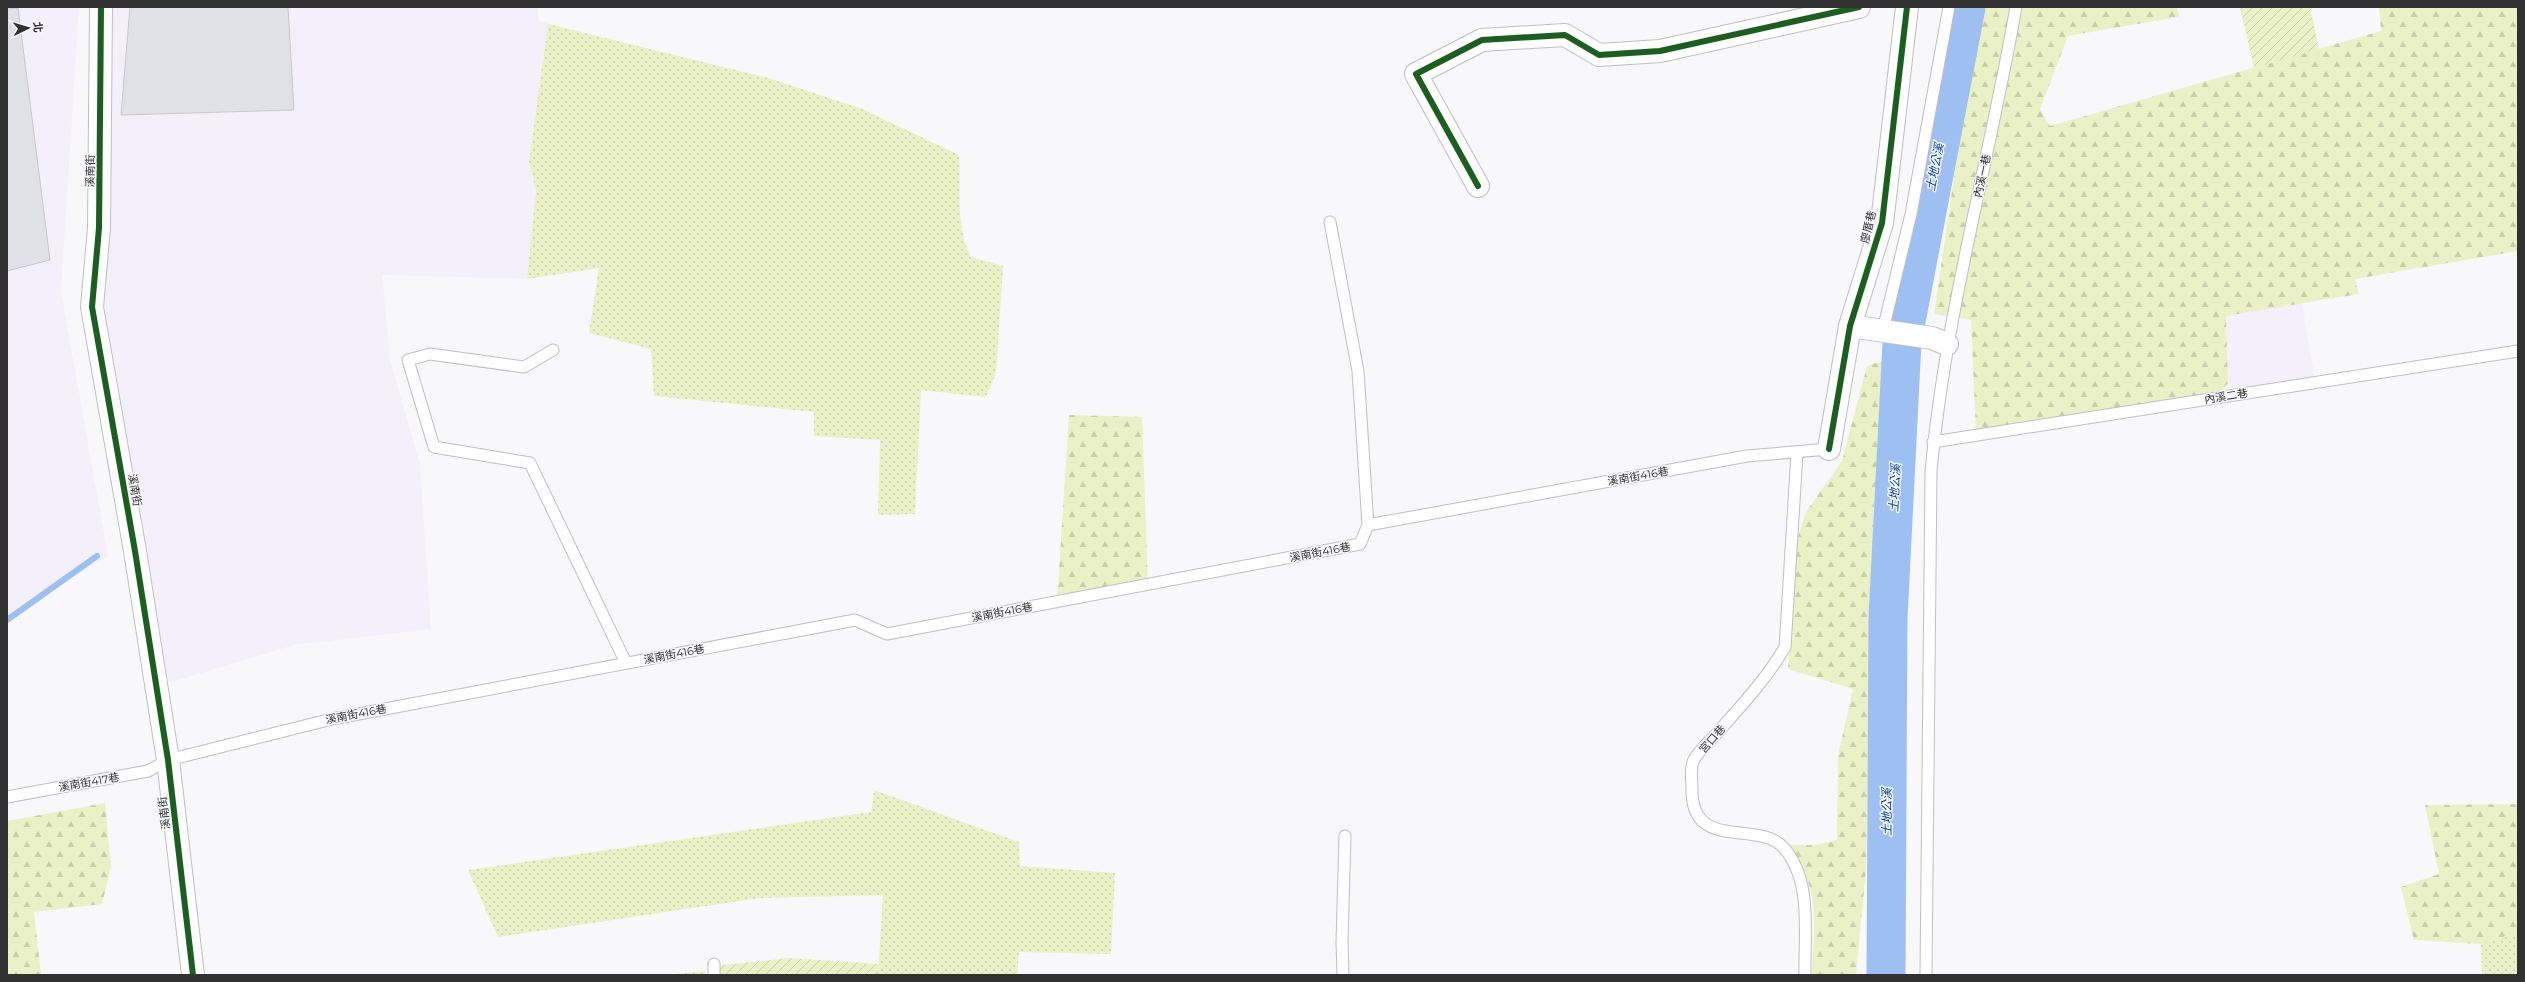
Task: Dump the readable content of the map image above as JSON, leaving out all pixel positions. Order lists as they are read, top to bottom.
{
  "streets": {
    "street": ["溪南街", "廖厝巷"],
    "lane": [
      "內溪一巷",
      "內溪二巷",
      "溪南街416巷",
      "宮口巷",
      "溪南街417巷"
    ]
  },
  "crossings": [
    ["溪南街", "溪南街416巷"],
    ["溪南街", "溪南街417巷"],
    ["內溪一巷", "內溪二巷"],
    ["廖厝巷", "溪南街416巷"],
    ["溪南街416巷", "宮口巷"],
    ["溪南街416巷", "溪南街417巷"]
  ],
  "water": ["土地公溪"],
  "north": "right"
}
